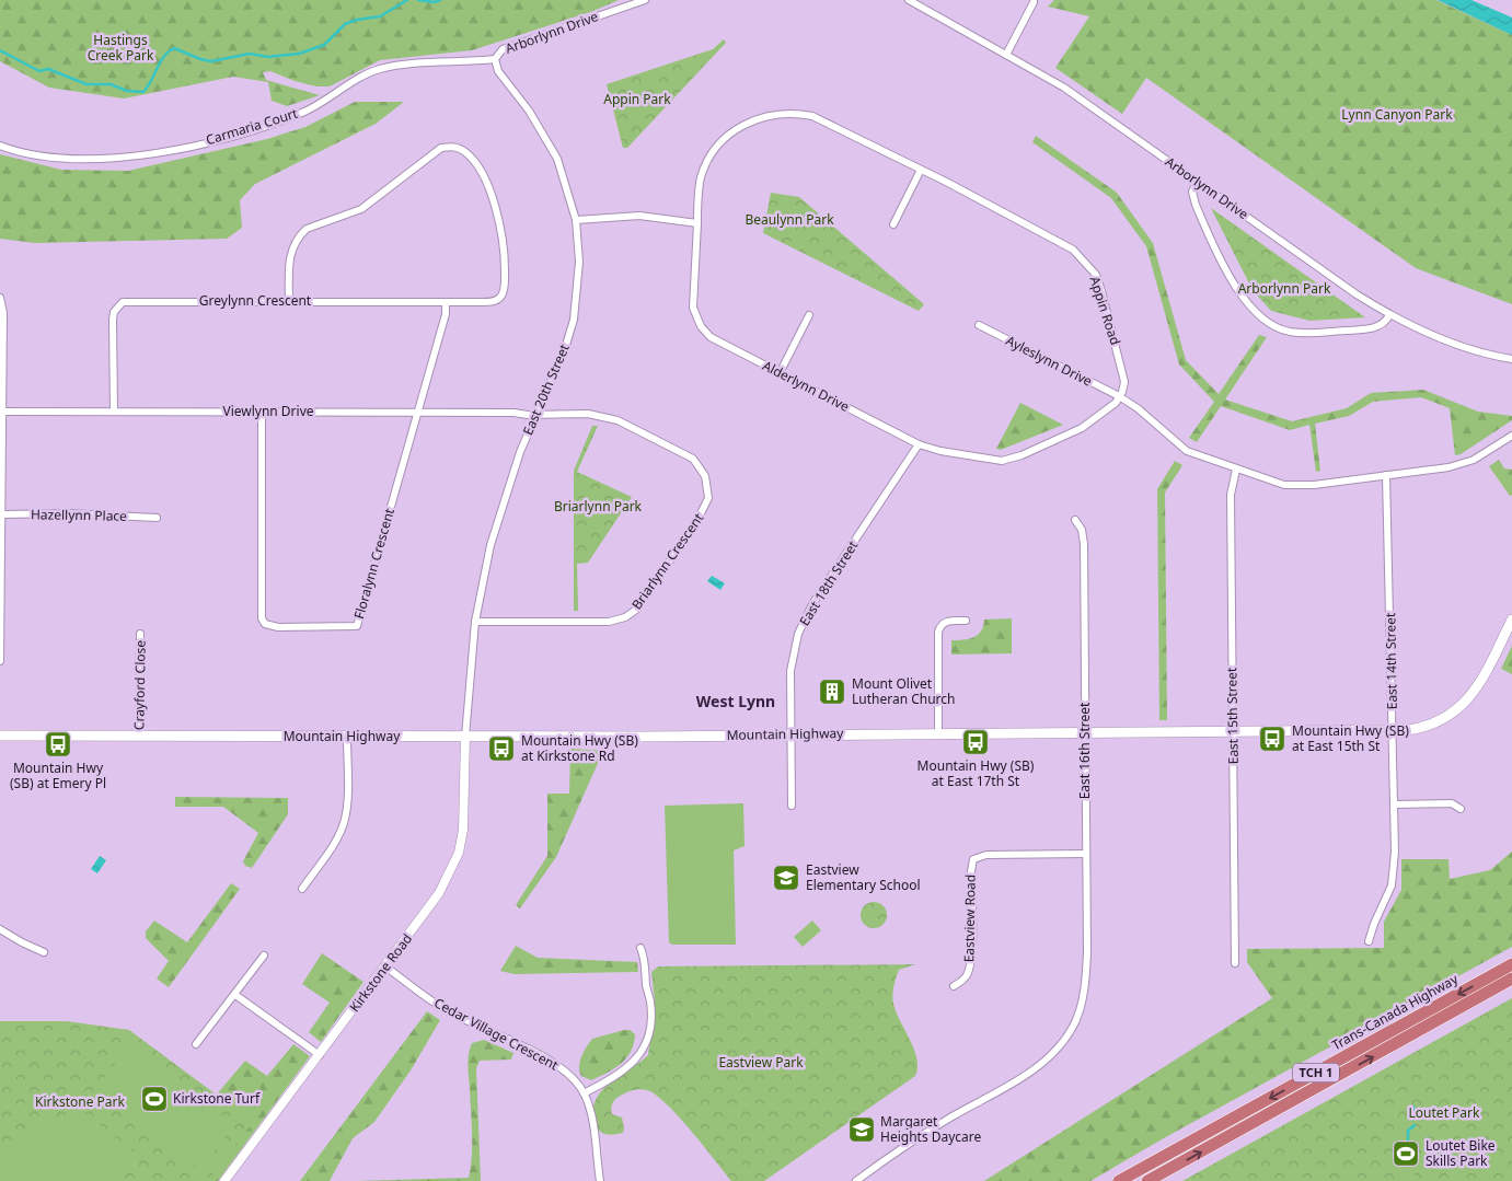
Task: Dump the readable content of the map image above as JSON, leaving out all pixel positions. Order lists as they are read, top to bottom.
{
  "streets": {
    "highway": ["Trans-Canada Highway", "TCH 1"],
    "main road": ["Mountain Highway"],
    "street": [
      "Arborlynn Drive",
      "Carmaria Court",
      "Greylynn Crescent",
      "Appin Road",
      "Ayleslynn Drive",
      "Alderlynn Drive",
      "East 20th Street",
      "Viewlynn Drive",
      "Hazellynn Place",
      "Briarlynn Crescent",
      "Floralynn Crescent",
      "East 18th Street",
      "East 14th Street",
      "Crayford Close",
      "East 15th Street",
      "East 16th Street",
      "Eastview Road",
      "Kirkstone Road",
      "Cedar Village Crescent"
    ]
  },
  "crossings": [
    ["Arborlynn Drive", "Carmaria Court"],
    ["Arborlynn Drive", "East 20th Street"],
    ["Carmaria Court", "East 20th Street"],
    ["Greylynn Crescent", "Viewlynn Drive"],
    ["Greylynn Crescent", "Floralynn Crescent"],
    ["Appin Road", "Ayleslynn Drive"],
    ["Appin Road", "Alderlynn Drive"],
    ["Ayleslynn Drive", "Alderlynn Drive"],
    ["Alderlynn Drive", "East 18th Street"],
    ["East 20th Street", "Viewlynn Drive"],
    ["East 20th Street", "Briarlynn Crescent"],
    ["East 20th Street", "Mountain Highway"],
    ["East 20th Street", "Kirkstone Road"],
    ["Viewlynn Drive", "Briarlynn Crescent"],
    ["Viewlynn Drive", "Floralynn Crescent"],
    ["East 18th Street", "Mountain Highway"],
    ["East 14th Street", "Mountain Highway"],
    ["Crayford Close", "Mountain Highway"],
    ["East 15th Street", "Mountain Highway"],
    ["Mountain Highway", "East 16th Street"],
    ["Mountain Highway", "Kirkstone Road"],
    ["East 16th Street", "Eastview Road"],
    ["Kirkstone Road", "Cedar Village Crescent"]
  ],
  "districts": ["West Lynn"],
  "parks": [
    "Hastings Creek Park",
    "Appin Park",
    "Lynn Canyon Park",
    "Beaulynn Park",
    "Arborlynn Park",
    "Briarlynn Park",
    "Eastview Park",
    "Kirkstone Park",
    "Loutet Park"
  ],
  "places": {
    "building": ["Mount Olivet Lutheran Church"],
    "bus stop": [
      "Mountain Hwy (SB) at East 15th St",
      "Mountain Hwy (SB) at East 17th St",
      "Mountain Hwy (SB) at Emery Pl",
      "Mountain Hwy (SB) at Kirkstone Rd"
    ],
    "school or university": ["Eastview Elementary School", "Margaret Heights Daycare"],
    "sports": ["Kirkstone Turf", "Loutet Bike Skills Park"]
  }
}
